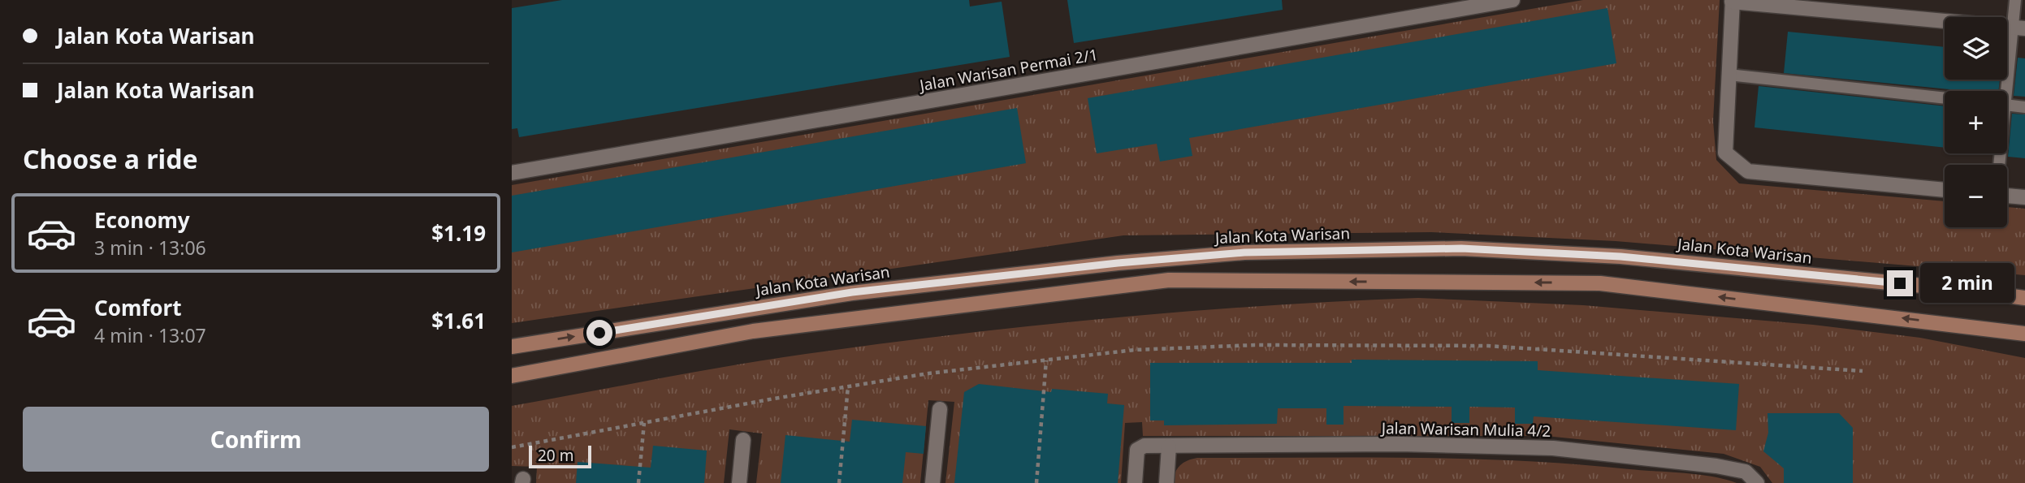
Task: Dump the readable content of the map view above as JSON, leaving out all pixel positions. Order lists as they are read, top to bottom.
{
  "streets": {
    "street": ["Jalan Warisan Permai 2/1", "Jalan Kota Warisan", "Jalan Warisan Mulia 4/2"]
  },
  "scale_bar": "20 m",
  "page": {
    "banner": ["Jalan Kota Warisan", "Jalan Kota Warisan"],
    "map_buttons": ["+", "−"],
    "heading": "Choose a ride",
    "list": [
      {
        "name": "Economy",
        "note": "3 min · 13:06",
        "value": "$1.19"
      },
      {
        "name": "Comfort",
        "note": "4 min · 13:07",
        "value": "$1.61"
      }
    ],
    "bubble": "2 min",
    "buttons": "Confirm",
    "scale": "20 m"
  }
}
